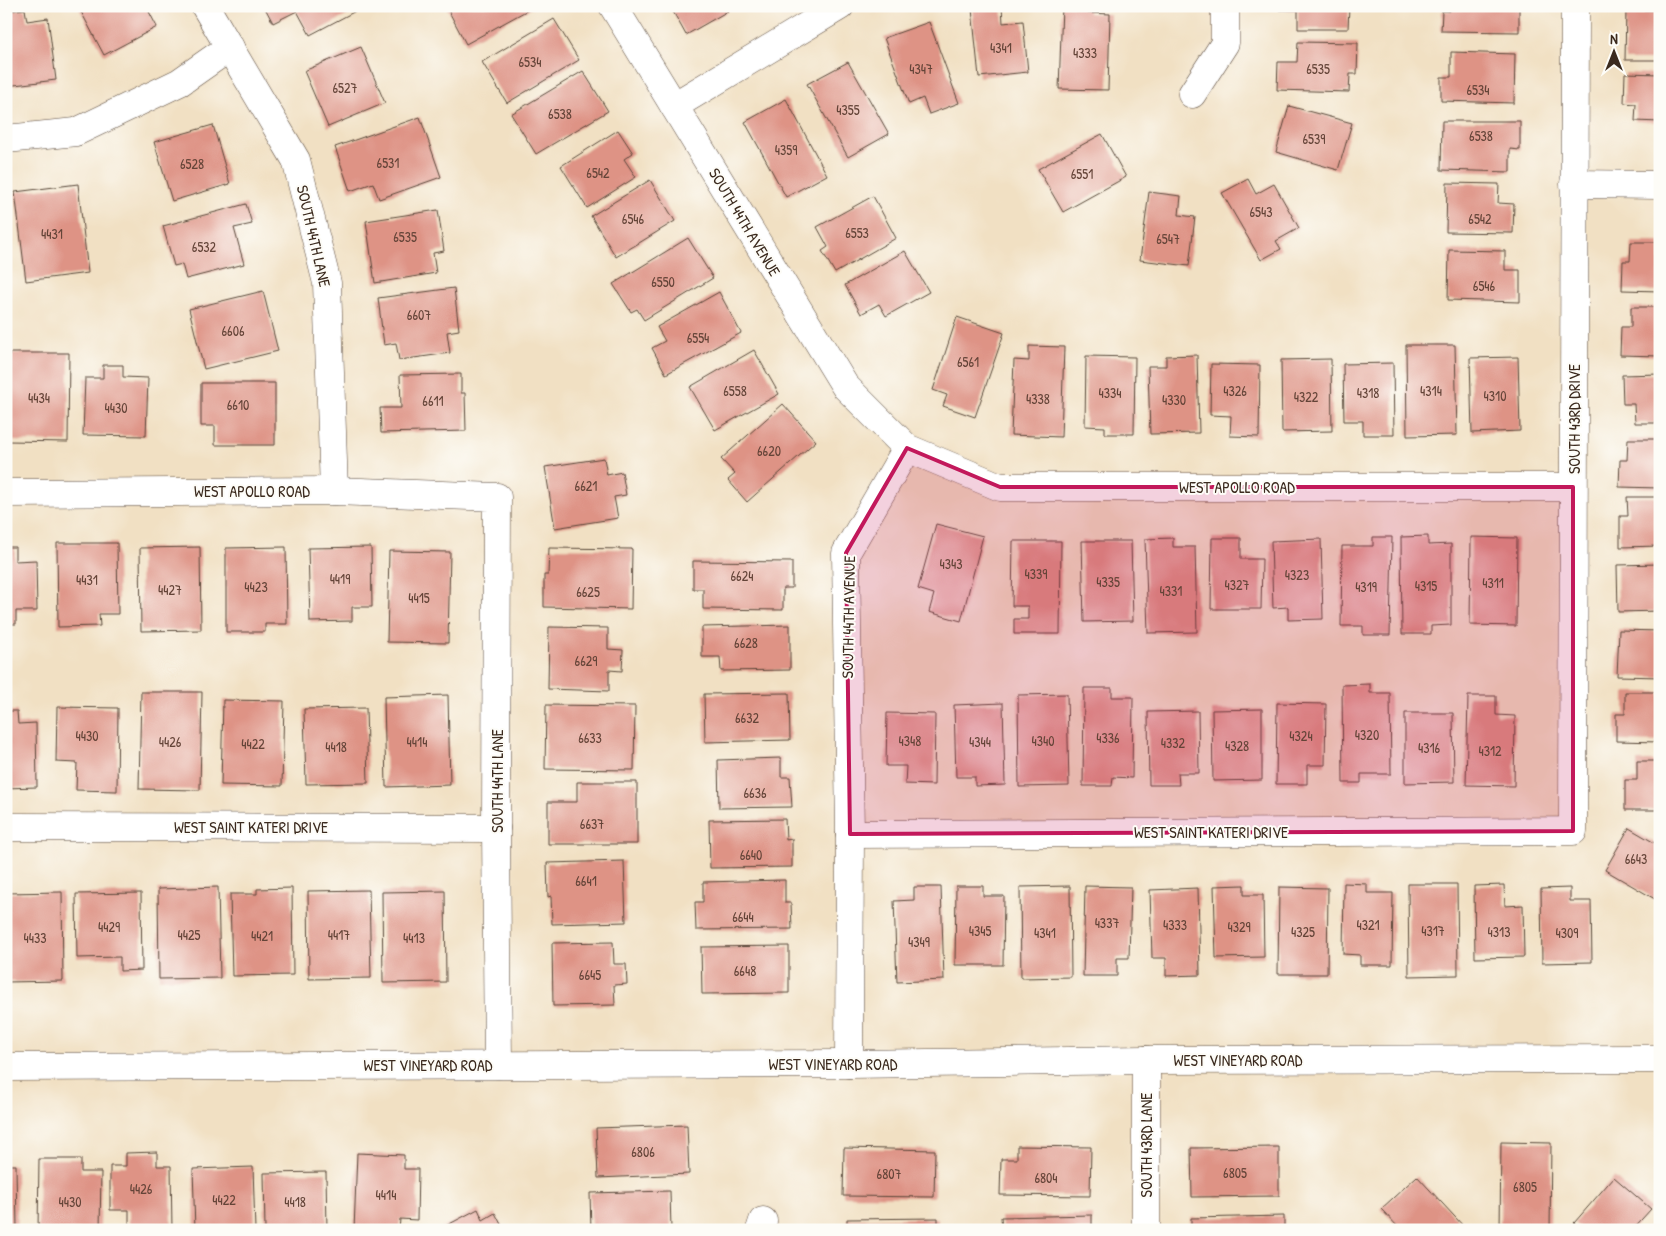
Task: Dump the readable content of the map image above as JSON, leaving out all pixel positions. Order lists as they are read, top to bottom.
{
  "streets": {
    "street": [
      "SOUTH 44TH AVENUE",
      "SOUTH 44TH LANE",
      "SOUTH 43RD DRIVE",
      "WEST APOLLO ROAD",
      "WEST SAINT KATERI DRIVE",
      "WEST VINEYARD ROAD",
      "SOUTH 43RD LANE"
    ]
  },
  "crossings": [
    ["SOUTH 44TH AVENUE", "WEST APOLLO ROAD"],
    ["SOUTH 44TH AVENUE", "WEST SAINT KATERI DRIVE"],
    ["SOUTH 44TH AVENUE", "WEST VINEYARD ROAD"],
    ["SOUTH 44TH LANE", "WEST APOLLO ROAD"],
    ["SOUTH 44TH LANE", "WEST SAINT KATERI DRIVE"],
    ["SOUTH 44TH LANE", "WEST VINEYARD ROAD"],
    ["SOUTH 43RD DRIVE", "WEST APOLLO ROAD"],
    ["SOUTH 43RD DRIVE", "WEST SAINT KATERI DRIVE"],
    ["WEST VINEYARD ROAD", "SOUTH 43RD LANE"]
  ],
  "house_numbers": [
    "4341",
    "4333",
    "6534",
    "4347",
    "6535",
    "6527",
    "6534",
    "4355",
    "6538",
    "6538",
    "6539",
    "4359",
    "6531",
    "6528",
    "6542",
    "6551",
    "6543",
    "6546",
    "6542",
    "6553",
    "4431",
    "6535",
    "6547",
    "6532",
    "6550",
    "6546",
    "6607",
    "6606",
    "6554",
    "6561",
    "6558",
    "4326",
    "4314",
    "4334",
    "4318",
    "4310",
    "4322",
    "4434",
    "4338",
    "4330",
    "6611",
    "6610",
    "4430",
    "6620",
    "6621",
    "4343",
    "4339",
    "4323",
    "6624",
    "4419",
    "4431",
    "4335",
    "4311",
    "4327",
    "4315",
    "4423",
    "4319",
    "4427",
    "4331",
    "6625",
    "4415",
    "6628",
    "6629",
    "6632",
    "4320",
    "4430",
    "4324",
    "6633",
    "4336",
    "4348",
    "4340",
    "4426",
    "4414",
    "4344",
    "4332",
    "4422",
    "4328",
    "4418",
    "4316",
    "4312",
    "6636",
    "6637",
    "6640",
    "6643",
    "6641",
    "6644",
    "4337",
    "4333",
    "4321",
    "4429",
    "4329",
    "4345",
    "4317",
    "4325",
    "4313",
    "4341",
    "4309",
    "4425",
    "4417",
    "4421",
    "4433",
    "4413",
    "4349",
    "6648",
    "6645",
    "6806",
    "6805",
    "6807",
    "6804",
    "6805",
    "4426",
    "4414",
    "4422",
    "4430",
    "4418"
  ],
  "north": "top"
}
